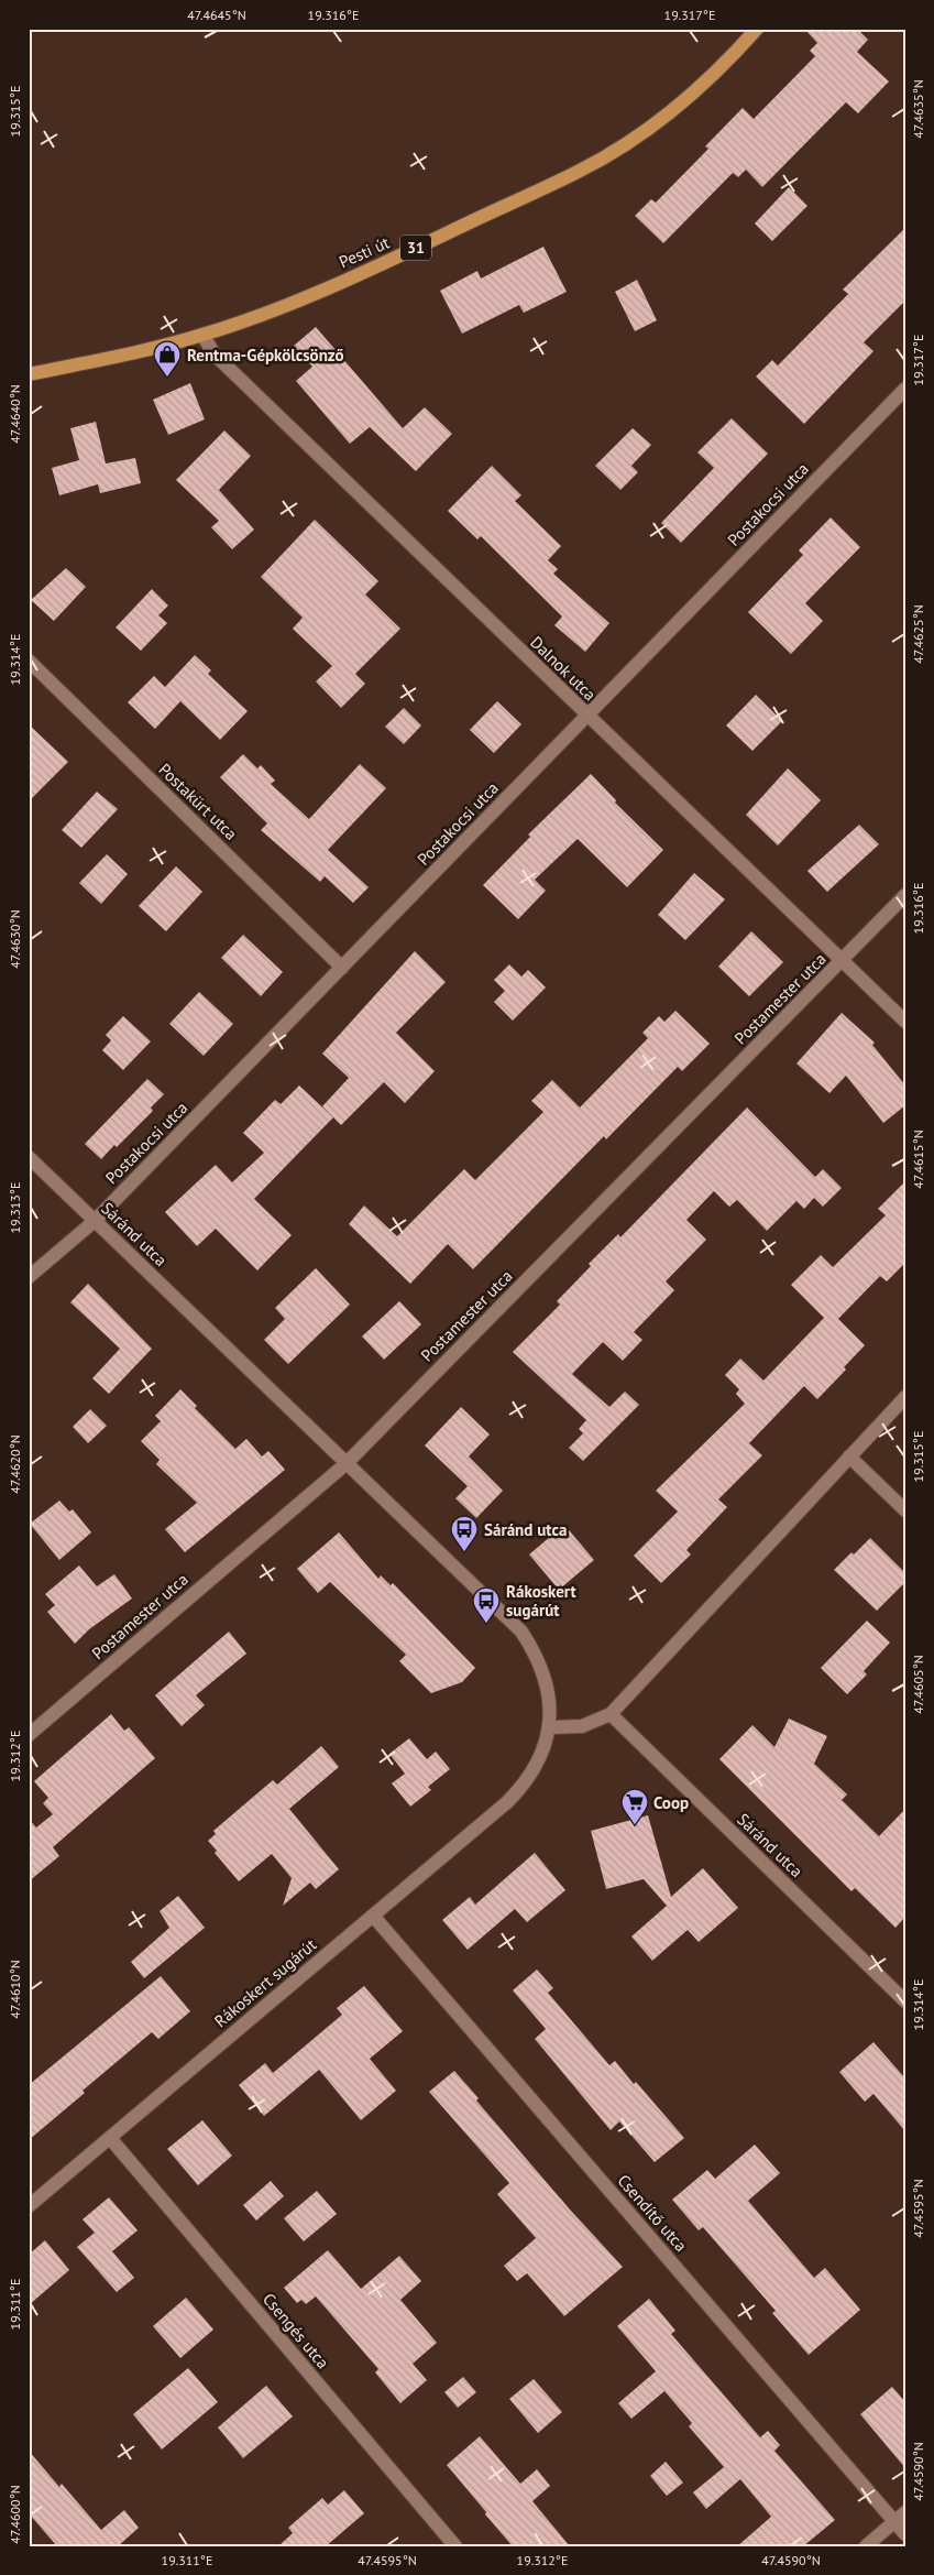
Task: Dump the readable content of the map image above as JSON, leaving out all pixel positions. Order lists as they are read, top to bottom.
{
  "streets": {
    "main road": ["31", "Pesti út"],
    "street": [
      "Postakocsi utca",
      "Dalnok utca",
      "Postakürt utca",
      "Postamester utca",
      "Sáránd utca",
      "Rákoskert sugárút",
      "Csendítő utca",
      "Csengés utca"
    ]
  },
  "crossings": [
    ["Pesti út", "Dalnok utca"],
    ["Postakocsi utca", "Dalnok utca"],
    ["Postakocsi utca", "Postakürt utca"],
    ["Postakocsi utca", "Sáránd utca"],
    ["Dalnok utca", "Postamester utca"],
    ["Postamester utca", "Sáránd utca"],
    ["Sáránd utca", "Rákoskert sugárút"],
    ["Rákoskert sugárút", "Csendítő utca"],
    ["Rákoskert sugárút", "Csengés utca"]
  ],
  "places": {
    "shop": ["Rentma-Gépkölcsönző"],
    "bus stop": ["Sáránd utca", "Rákoskert sugárút"],
    "supermarket": ["Coop"]
  },
  "coordinates": [
    "47.4645°N",
    "19.316°E",
    "19.317°E",
    "47.4635°N",
    "19.315°E",
    "47.4640°N",
    "47.4625°N",
    "19.314°E",
    "47.4630°N",
    "47.4615°N",
    "19.313°E",
    "47.4620°N",
    "47.4605°N",
    "19.312°E",
    "47.4610°N",
    "47.4595°N",
    "19.311°E",
    "47.4590°N",
    "47.4600°N"
  ]
}
